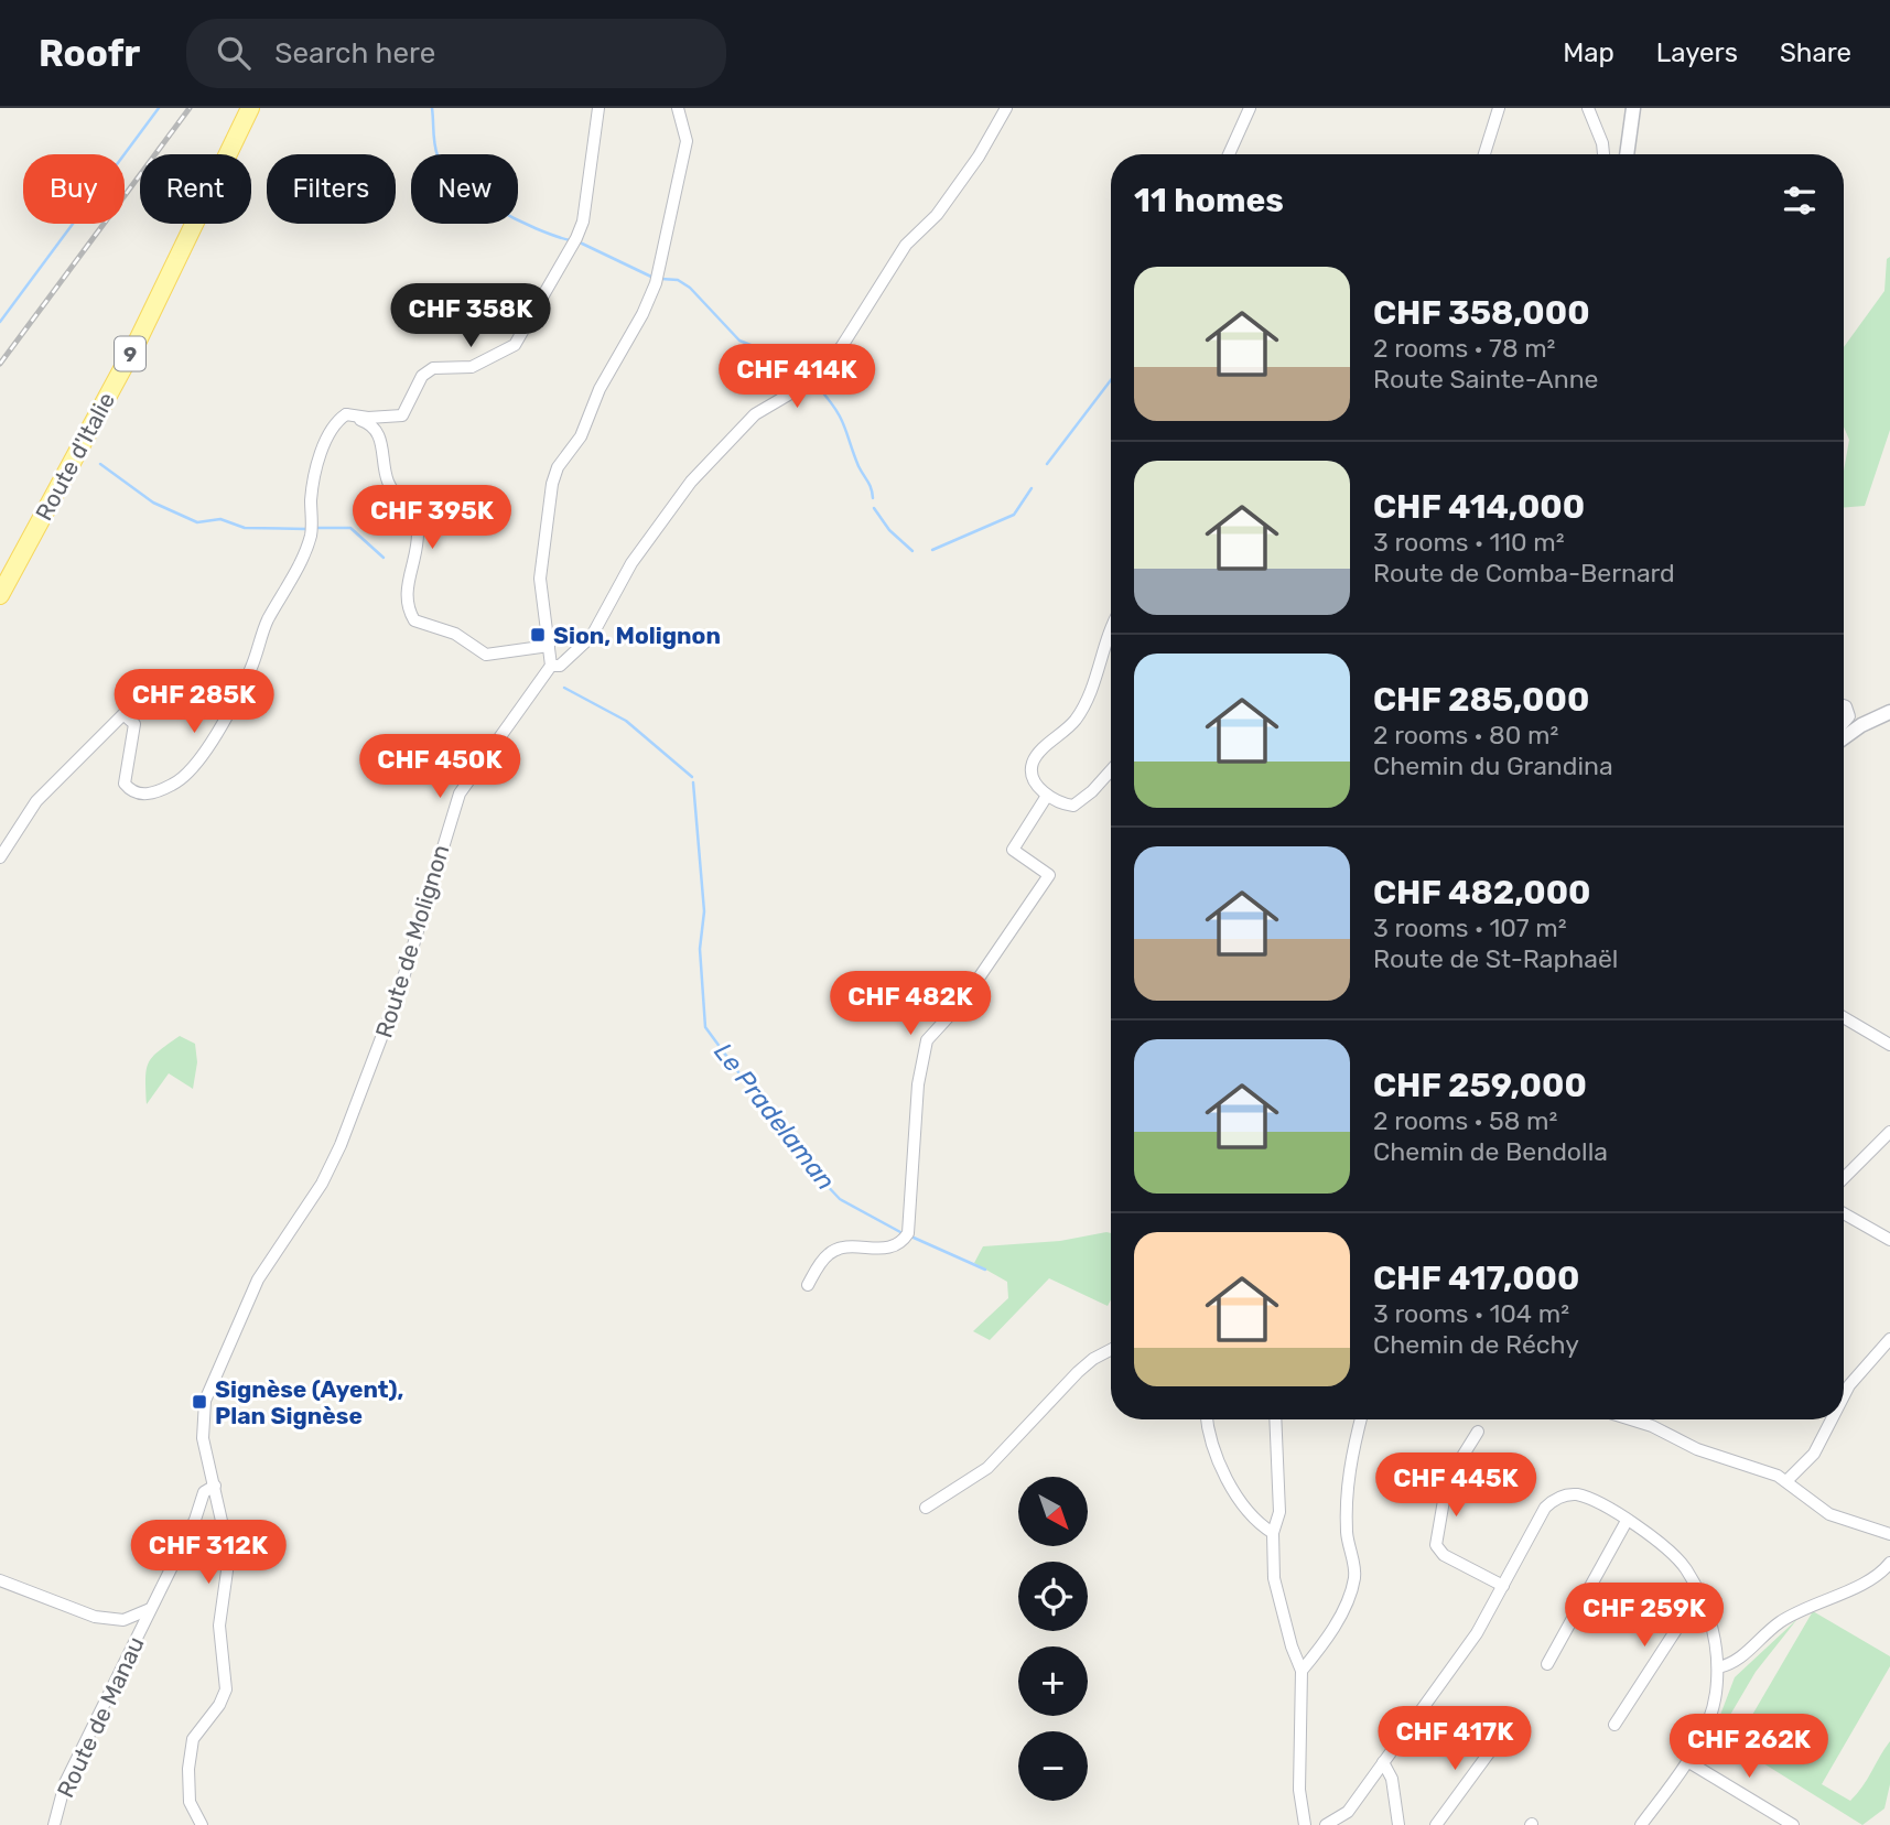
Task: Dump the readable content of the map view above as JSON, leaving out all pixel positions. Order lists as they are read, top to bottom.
{
  "streets": {
    "main road": ["9", "Route d'Italie"],
    "street": ["Route de Molignon", "Route de Manau"]
  },
  "crossings": [
    ["Route de Molignon", "Route de Manau"]
  ],
  "water": ["Le Pradelaman"],
  "places": {
    "transit": ["Sion, Molignon", "Signèse (Ayent), Plan Signèse"]
  },
  "north": "bottom right",
  "page": {
    "header": "Roofr",
    "search": "Search here",
    "nav": ["Map", "Layers", "Share"],
    "chip": [
      "Buy",
      "Rent",
      "Filters",
      "New"
    ],
    "heading": "11 homes",
    "list": [
      {
        "name": "CHF 358,000",
        "note": "2 rooms · 78 m² · Route Sainte-Anne"
      },
      {
        "name": "CHF 414,000",
        "note": "3 rooms · 110 m² · Route de Comba-Bernard"
      },
      {
        "name": "CHF 285,000",
        "note": "2 rooms · 80 m² · Chemin du Grandina"
      },
      {
        "name": "CHF 482,000",
        "note": "3 rooms · 107 m² · Route de St-Raphaël"
      },
      {
        "name": "CHF 259,000",
        "note": "2 rooms · 58 m² · Chemin de Bendolla"
      },
      {
        "name": "CHF 417,000",
        "note": "3 rooms · 104 m² · Chemin de Réchy"
      }
    ],
    "price": [
      "CHF 358K",
      "CHF 414K",
      "CHF 395K",
      "CHF 285K",
      "CHF 450K",
      "CHF 482K",
      "CHF 445K",
      "CHF 312K",
      "CHF 259K",
      "CHF 417K",
      "CHF 262K"
    ],
    "map_buttons": ["+", "−"]
  }
}
